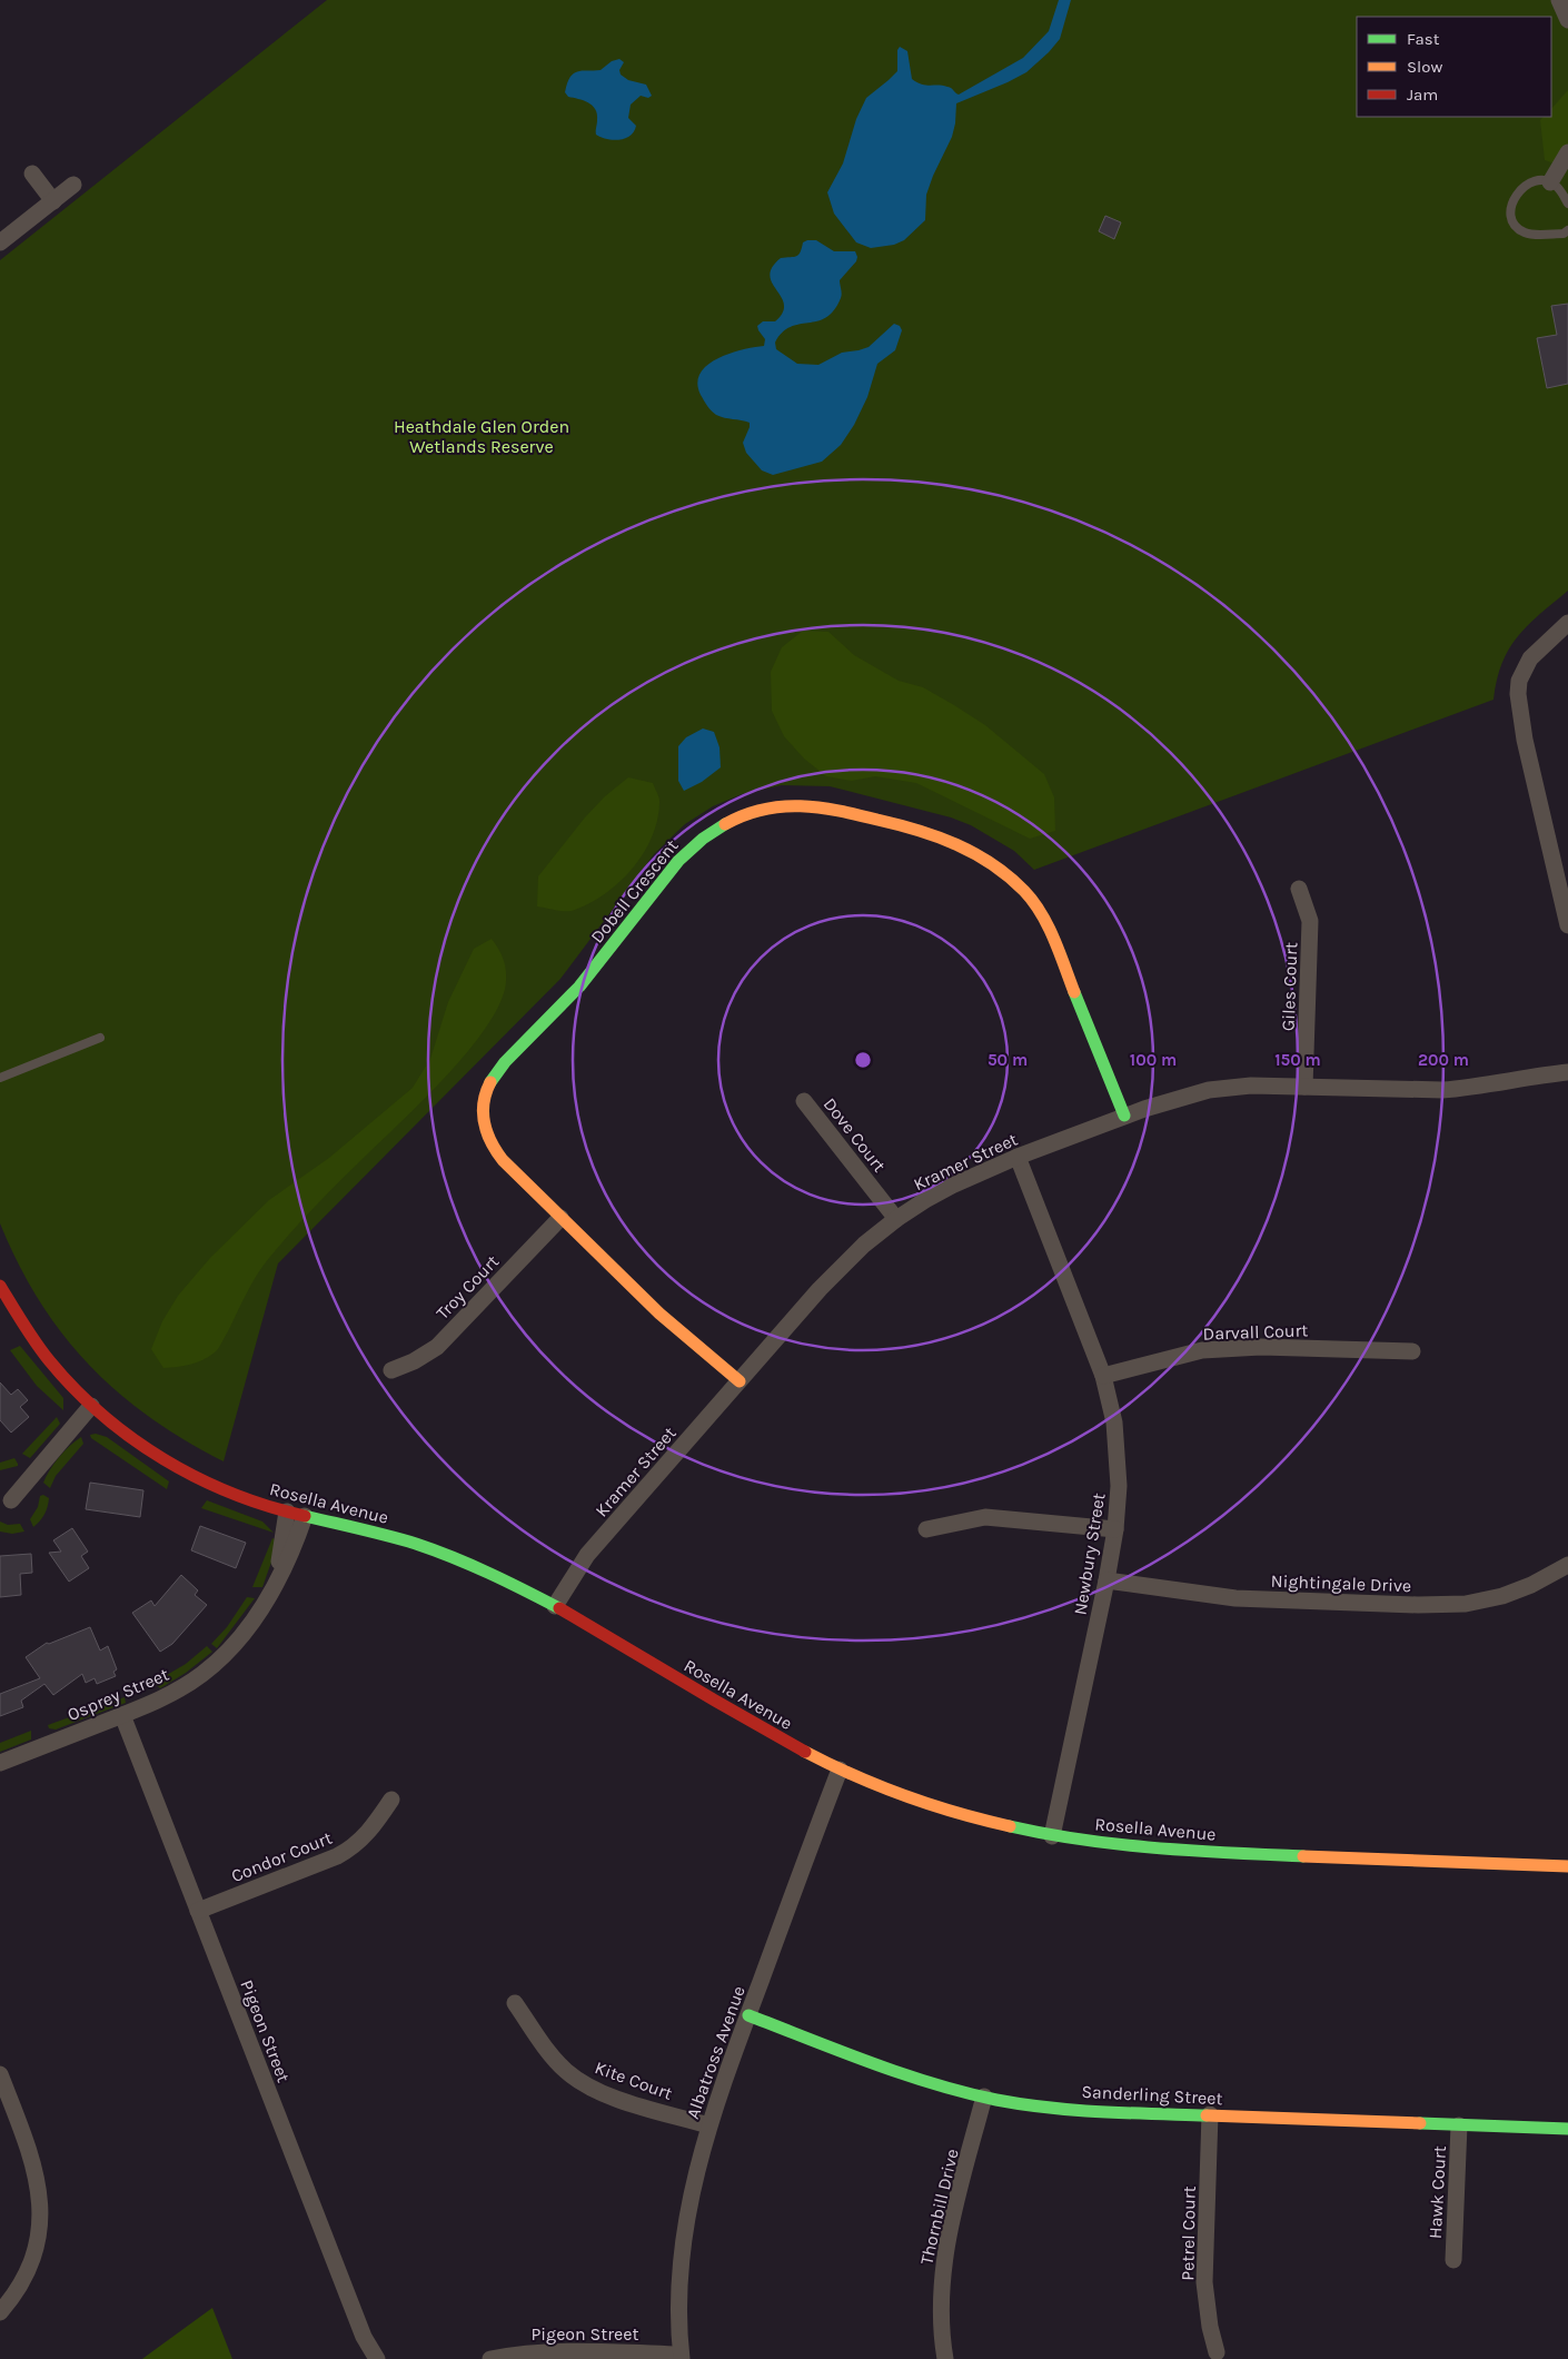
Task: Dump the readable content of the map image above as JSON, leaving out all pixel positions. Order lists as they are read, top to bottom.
{
  "streets": {
    "street": [
      "Dobell Crescent",
      "Giles Court",
      "Dove Court",
      "Kramer Street",
      "Troy Court",
      "Darvall Court",
      "Rosella Avenue",
      "Newbury Street",
      "Nightingale Drive",
      "Osprey Street",
      "Condor Court",
      "Pigeon Street",
      "Albatross Avenue",
      "Kite Court",
      "Sanderling Street",
      "Hawk Court",
      "Thornbill Drive",
      "Petrel Court"
    ]
  },
  "crossings": [
    ["Dobell Crescent", "Kramer Street"],
    ["Dobell Crescent", "Troy Court"],
    ["Giles Court", "Kramer Street"],
    ["Dove Court", "Kramer Street"],
    ["Kramer Street", "Rosella Avenue"],
    ["Kramer Street", "Newbury Street"],
    ["Darvall Court", "Newbury Street"],
    ["Rosella Avenue", "Newbury Street"],
    ["Rosella Avenue", "Osprey Street"],
    ["Rosella Avenue", "Albatross Avenue"],
    ["Newbury Street", "Nightingale Drive"],
    ["Osprey Street", "Pigeon Street"],
    ["Condor Court", "Pigeon Street"],
    ["Pigeon Street", "Albatross Avenue"],
    ["Albatross Avenue", "Kite Court"],
    ["Albatross Avenue", "Sanderling Street"],
    ["Sanderling Street", "Hawk Court"],
    ["Sanderling Street", "Thornbill Drive"],
    ["Sanderling Street", "Petrel Court"]
  ],
  "parks": ["Heathdale Glen Orden Wetlands Reserve"],
  "legend": ["Fast", "Slow", "Jam"],
  "rings": [
    "50 m",
    "100 m",
    "150 m",
    "200 m"
  ]
}
